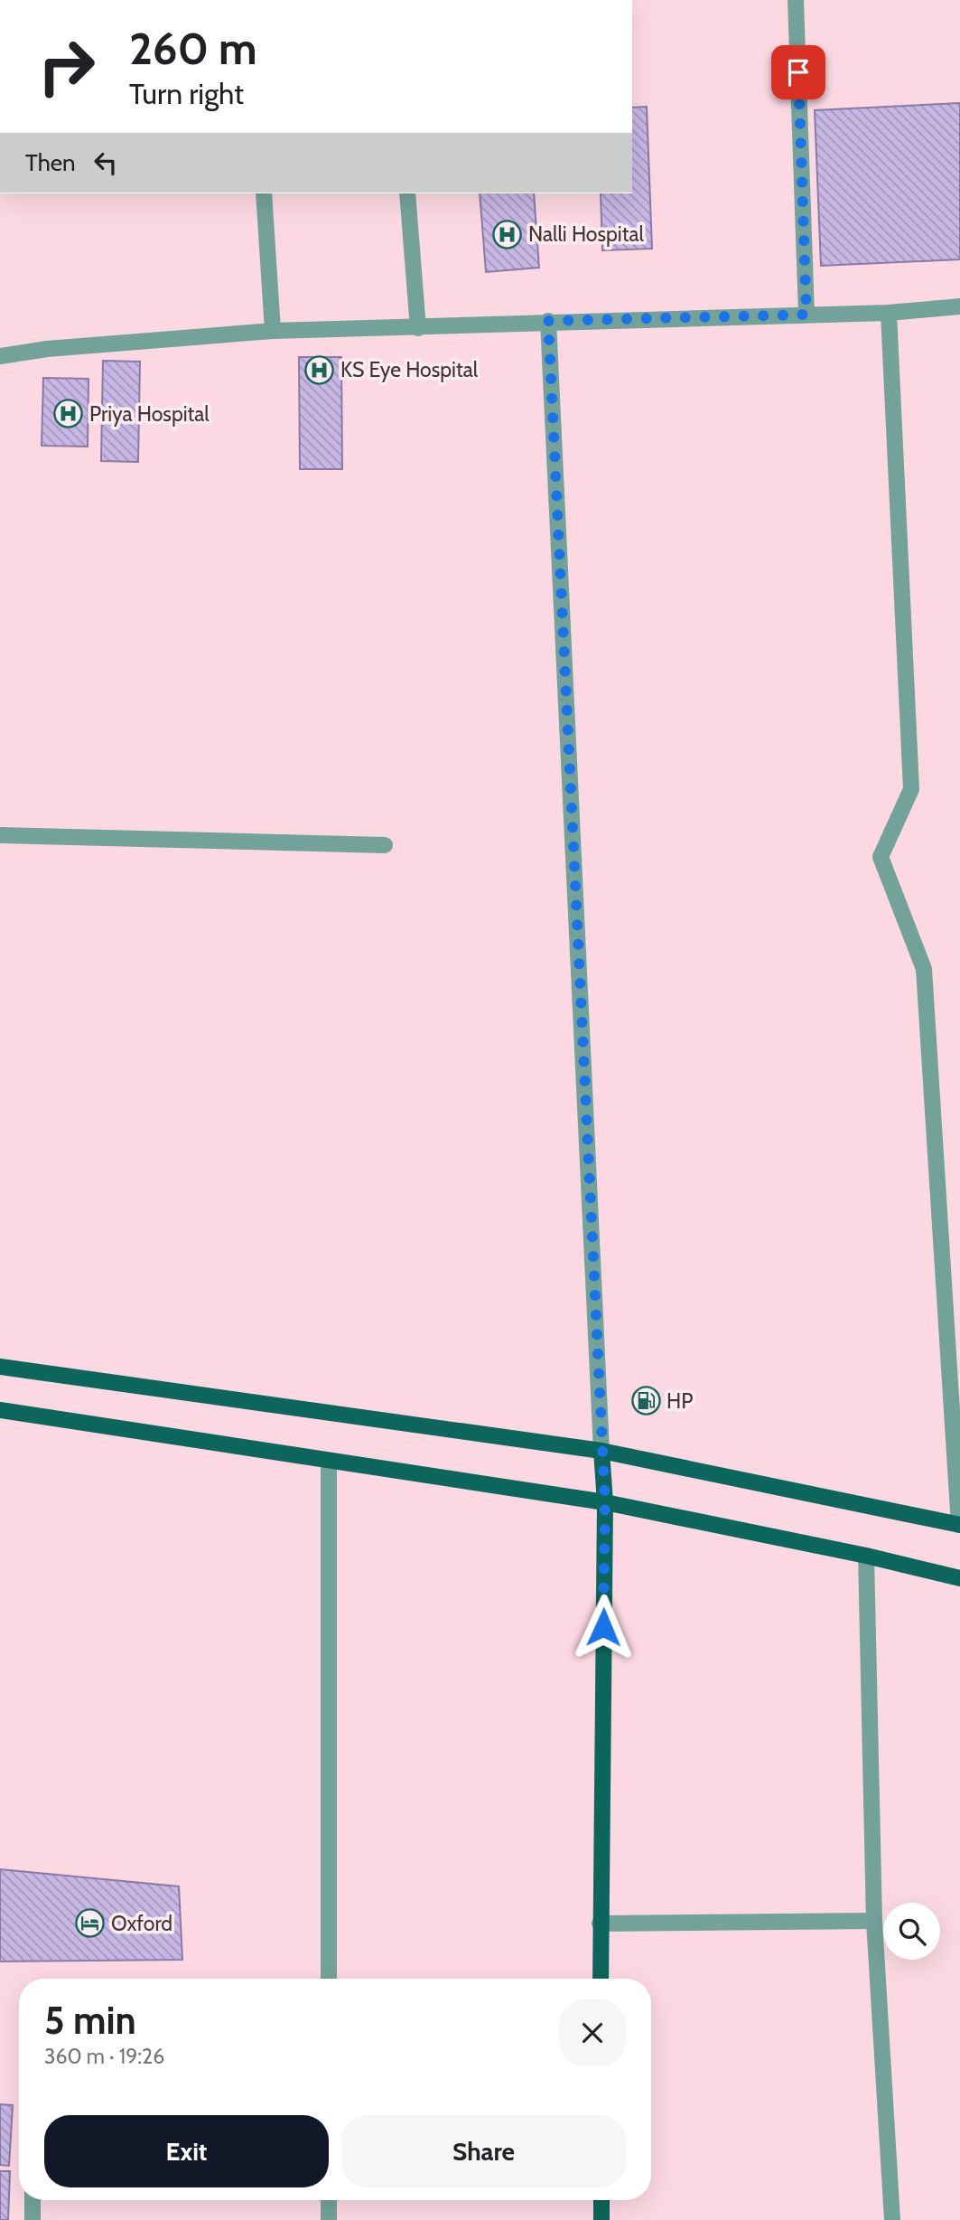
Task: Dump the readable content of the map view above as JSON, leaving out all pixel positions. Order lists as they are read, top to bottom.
{
  "places": {
    "hospital": ["Nalli Hospital", "KS Eye Hospital", "Priya Hospital"],
    "fuel station": ["HP"],
    "hotel": ["Oxford"]
  },
  "page": {
    "turn": ["260 m", "Turn right"],
    "then": "Then",
    "heading": ["5 min", "360 m · 19:26"],
    "buttons": ["Exit", "Share"]
  }
}
